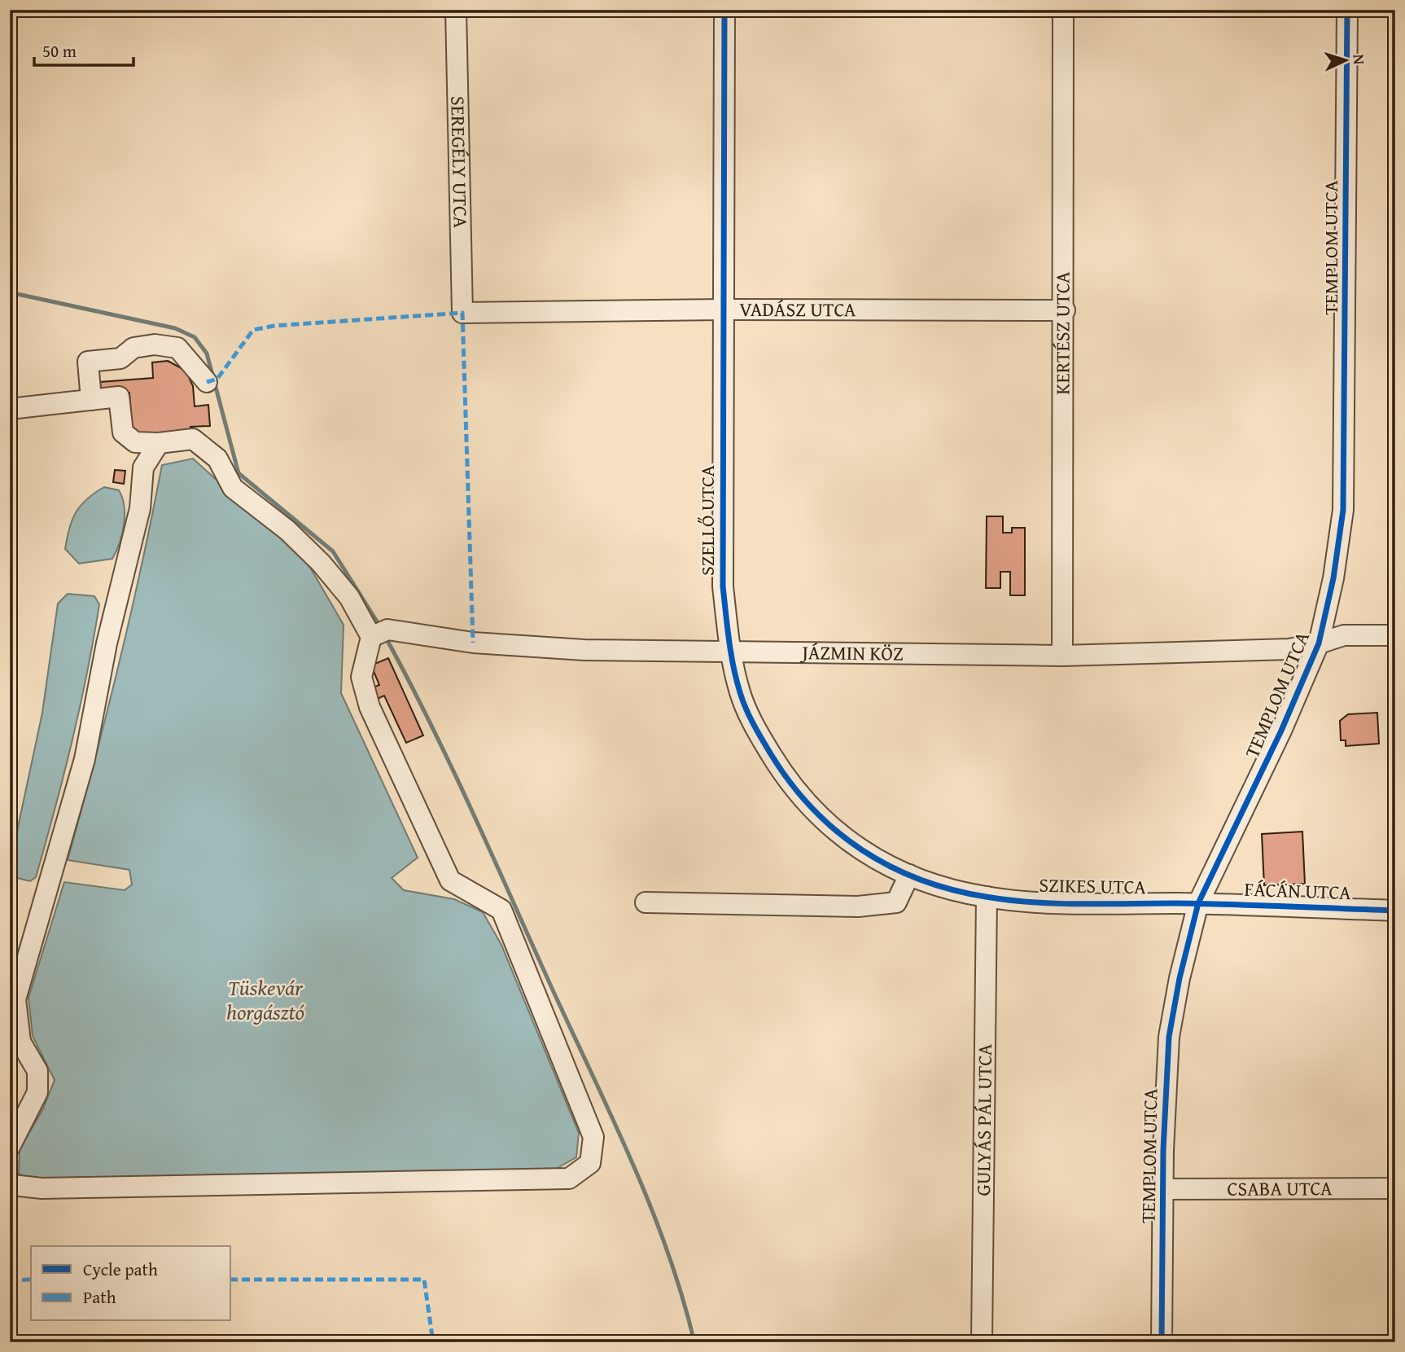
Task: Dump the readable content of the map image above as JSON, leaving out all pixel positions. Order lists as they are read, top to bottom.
{
  "streets": {
    "street": [
      "SEREGÉLY UTCA",
      "TEMPLOM UTCA",
      "VADÁSZ UTCA",
      "KERTÉSZ UTCA",
      "SZELLŐ UTCA",
      "JÁZMIN KÖZ",
      "SZIKES UTCA",
      "FÁCÁN UTCA",
      "GULYÁS PÁL UTCA",
      "CSABA UTCA"
    ]
  },
  "crossings": [
    ["SEREGÉLY UTCA", "VADÁSZ UTCA"],
    ["TEMPLOM UTCA", "JÁZMIN KÖZ"],
    ["TEMPLOM UTCA", "SZIKES UTCA"],
    ["TEMPLOM UTCA", "FÁCÁN UTCA"],
    ["TEMPLOM UTCA", "CSABA UTCA"],
    ["VADÁSZ UTCA", "KERTÉSZ UTCA"],
    ["VADÁSZ UTCA", "SZELLŐ UTCA"],
    ["KERTÉSZ UTCA", "JÁZMIN KÖZ"],
    ["SZELLŐ UTCA", "JÁZMIN KÖZ"],
    ["SZELLŐ UTCA", "SZIKES UTCA"],
    ["SZELLŐ UTCA", "GULYÁS PÁL UTCA"],
    ["SZIKES UTCA", "FÁCÁN UTCA"],
    ["SZIKES UTCA", "GULYÁS PÁL UTCA"]
  ],
  "water": ["Tüskevár horgásztó"],
  "legend": ["Cycle path", "Path"],
  "scale_bar": "50 m",
  "north": "right"
}
